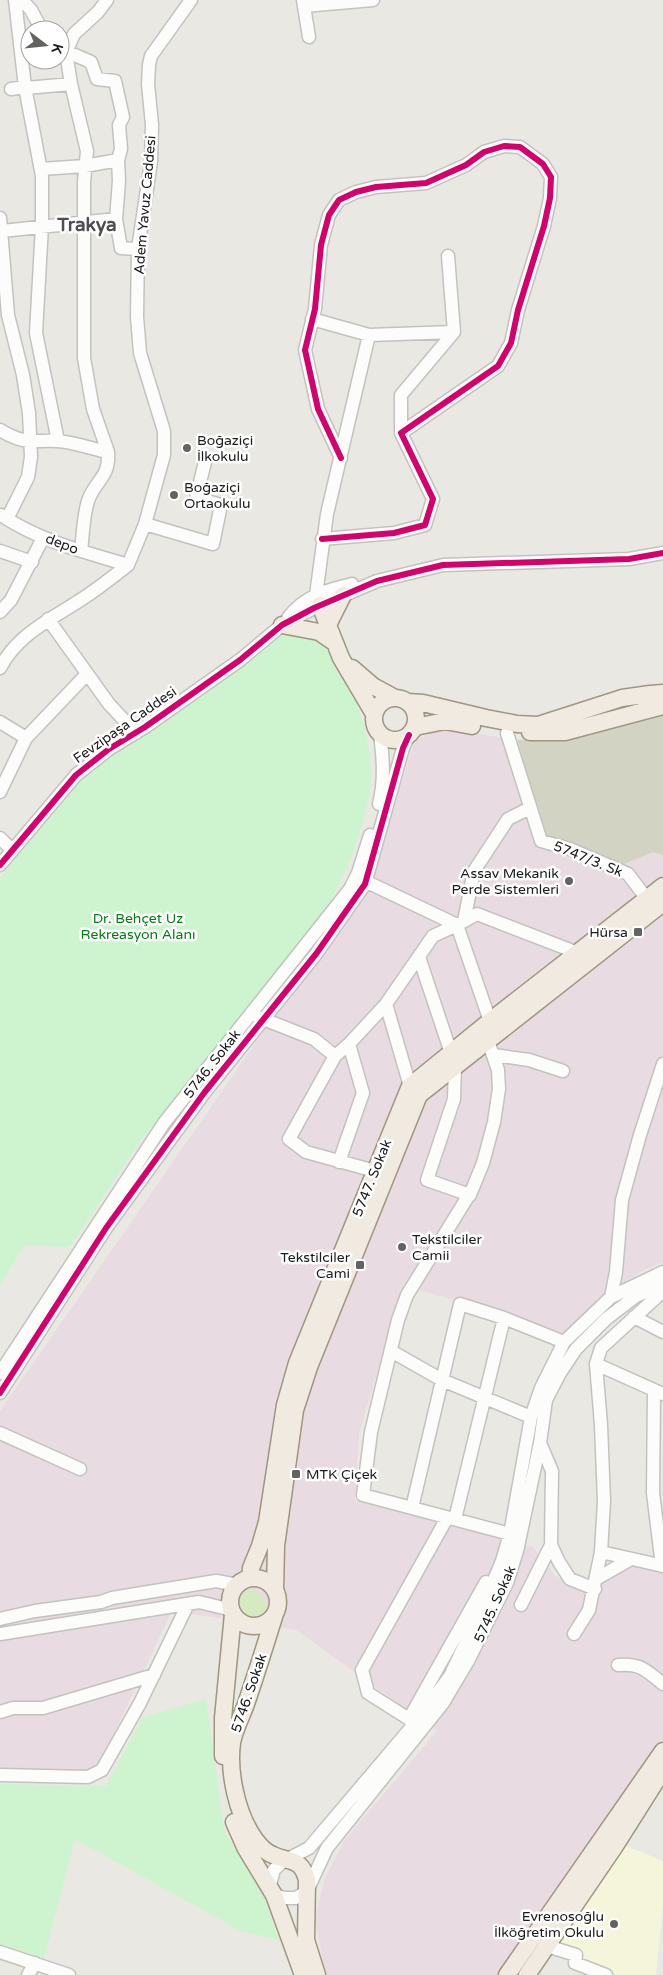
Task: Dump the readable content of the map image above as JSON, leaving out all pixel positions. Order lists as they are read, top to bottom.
{
  "streets": {
    "main road": ["5746. Sokak", "5747. Sokak"],
    "street": [
      "Adem Yavuz Caddesi",
      "depo",
      "Fevzipaşa Caddesi",
      "5747/3. Sk",
      "5745. Sokak"
    ]
  },
  "crossings": [
    ["Adem Yavuz Caddesi", "depo"],
    ["5747/3. Sk", "5747. Sokak"],
    ["5746. Sokak", "5747. Sokak"],
    ["5746. Sokak", "5745. Sokak"]
  ],
  "districts": ["Trakya"],
  "parks": ["Dr. Behçet Uz Rekreasyon Alanı"],
  "places": {
    "other": [
      "Boğaziçi İlkokulu",
      "Boğaziçi Ortaokulu",
      "Assav Mekanik Perde Sistemleri",
      "Tekstilciler Camii",
      "Evrenosoğlu İlköğretim Okulu"
    ],
    "transit": ["Hürsa", "Tekstilciler Cami", "MTK Çiçek"]
  },
  "north": "right"
}
